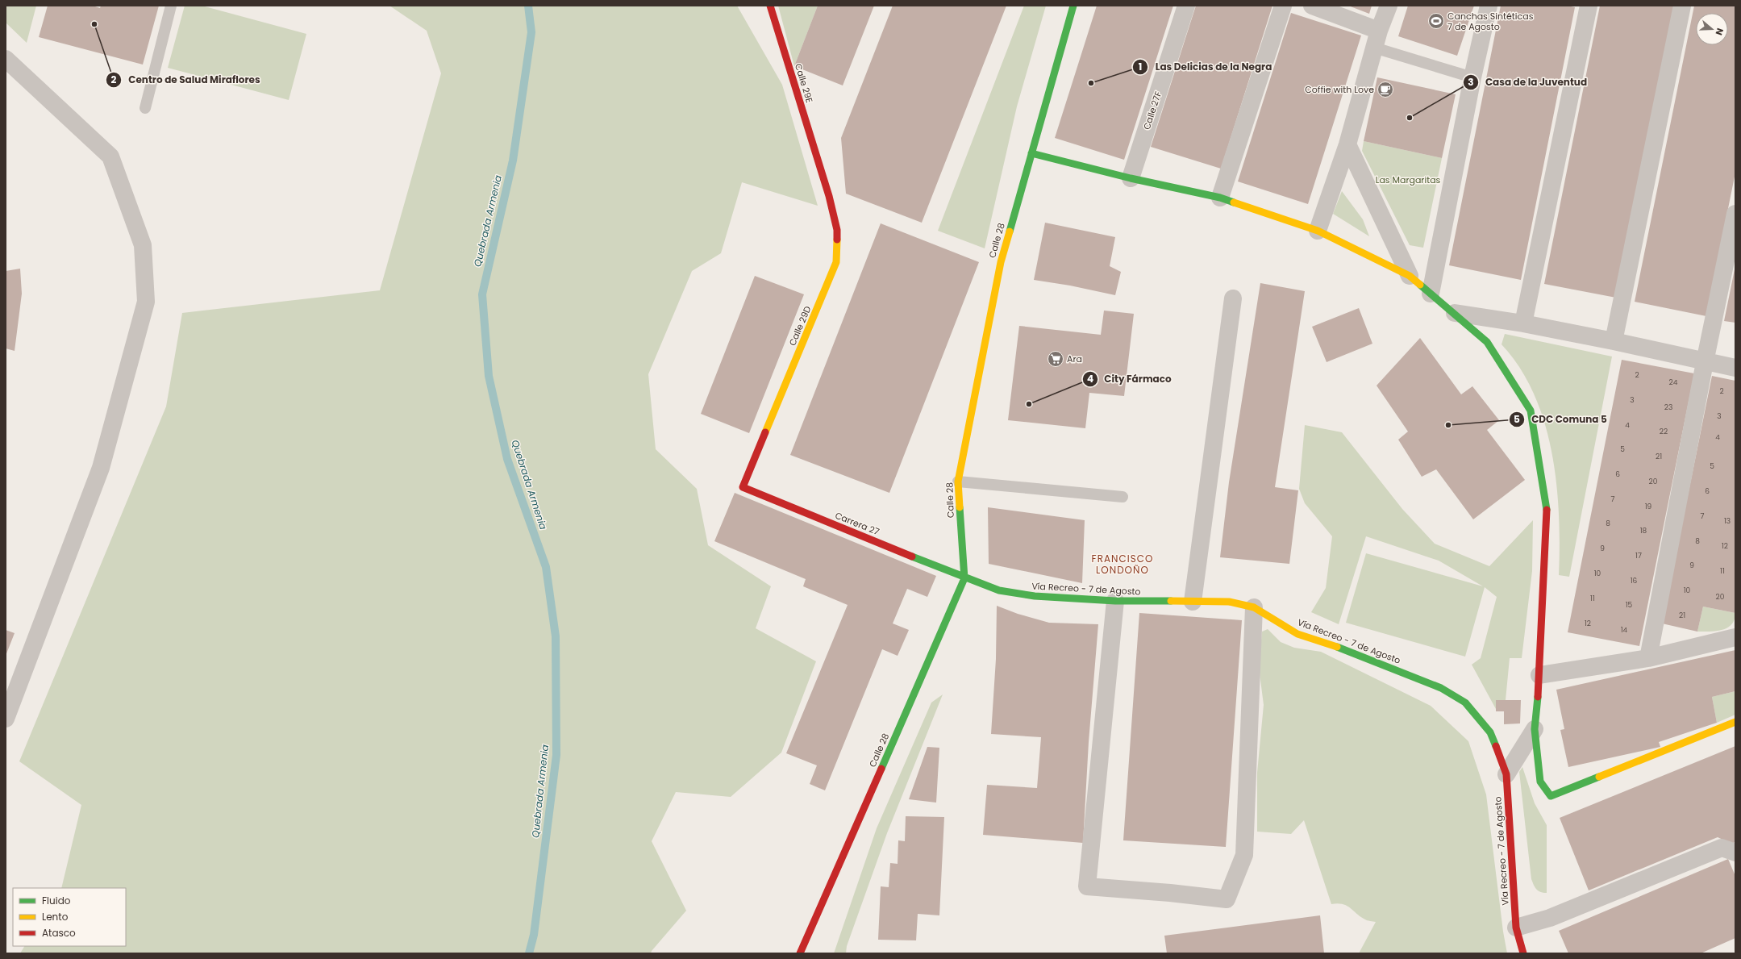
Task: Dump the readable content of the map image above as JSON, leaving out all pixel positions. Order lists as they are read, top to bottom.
{
  "streets": {
    "street": [
      "Calle 29E",
      "Calle 27F",
      "Calle 28",
      "Calle 29D",
      "Carrera 27",
      "Vía Recreo - 7 de Agosto"
    ]
  },
  "crossings": [
    ["Calle 29E", "Calle 29D"],
    ["Calle 28", "Carrera 27"],
    ["Calle 28", "Vía Recreo - 7 de Agosto"],
    ["Calle 29D", "Carrera 27"],
    ["Carrera 27", "Vía Recreo - 7 de Agosto"]
  ],
  "districts": ["FRANCISCO LONDOÑO"],
  "water": ["Quebrada Armenia"],
  "parks": ["Las Margaritas"],
  "places": {
    "sports": ["Canchas Sintéticas 7 de Agosto"],
    "other": [
      "Centro de Salud Miraflores",
      "Las Delicias de la Negra",
      "Casa de la Juventud",
      "City Fármaco",
      "CDC Comuna 5"
    ],
    "cafe": ["Coffie with Love"],
    "supermarket": ["Ara"]
  },
  "house_numbers": [
    "2",
    "24",
    "2",
    "3",
    "23",
    "3",
    "4",
    "22",
    "4",
    "5",
    "21",
    "5",
    "6",
    "20",
    "6",
    "7",
    "19",
    "7",
    "13",
    "8",
    "18",
    "8",
    "12",
    "9",
    "17",
    "9",
    "11",
    "10",
    "16",
    "10",
    "20",
    "11",
    "15",
    "21",
    "12",
    "14"
  ],
  "legend": ["Fluido", "Lento", "Atasco"],
  "north": "right"
}
